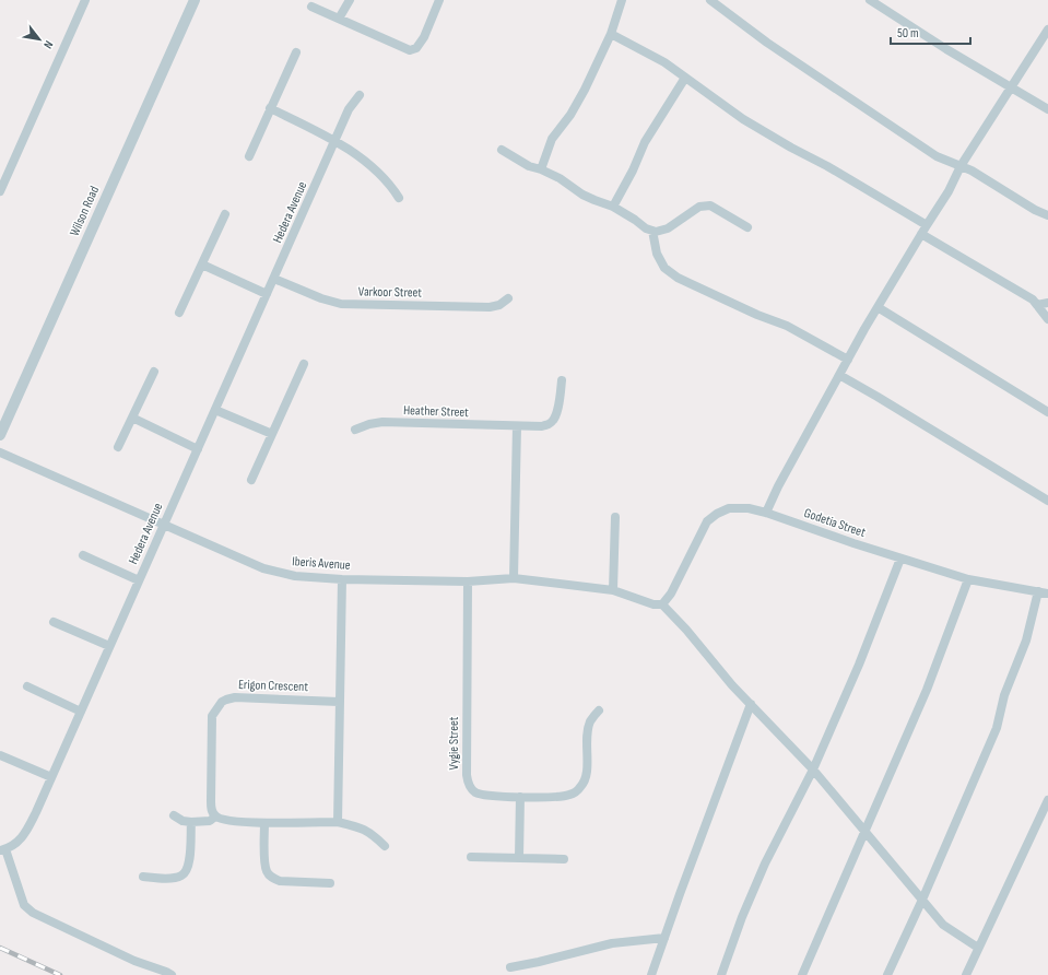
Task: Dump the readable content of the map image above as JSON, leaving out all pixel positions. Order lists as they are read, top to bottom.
{
  "streets": {
    "street": [
      "Wilson Road",
      "Hedera Avenue",
      "Varkoor Street",
      "Heather Street",
      "Godetia Street",
      "Iberis Avenue",
      "Erigon Crescent",
      "Vygie Street"
    ]
  },
  "crossings": [
    ["Hedera Avenue", "Varkoor Street"],
    ["Hedera Avenue", "Iberis Avenue"],
    ["Godetia Street", "Iberis Avenue"],
    ["Iberis Avenue", "Vygie Street"]
  ],
  "scale_bar": "50 m",
  "north": "bottom right"
}
